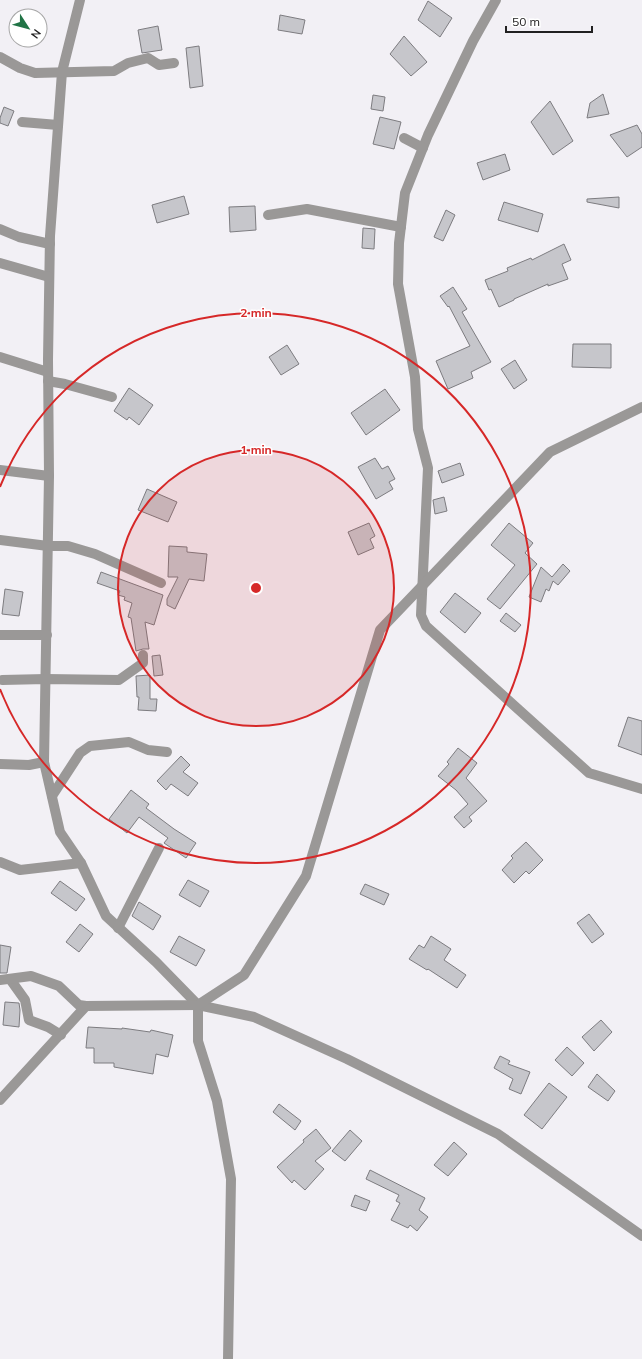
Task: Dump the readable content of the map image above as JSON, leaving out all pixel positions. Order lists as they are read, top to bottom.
{
  "scale_bar": "50 m",
  "north": "bottom right",
  "rings": ["2 min", "1 min"]
}
